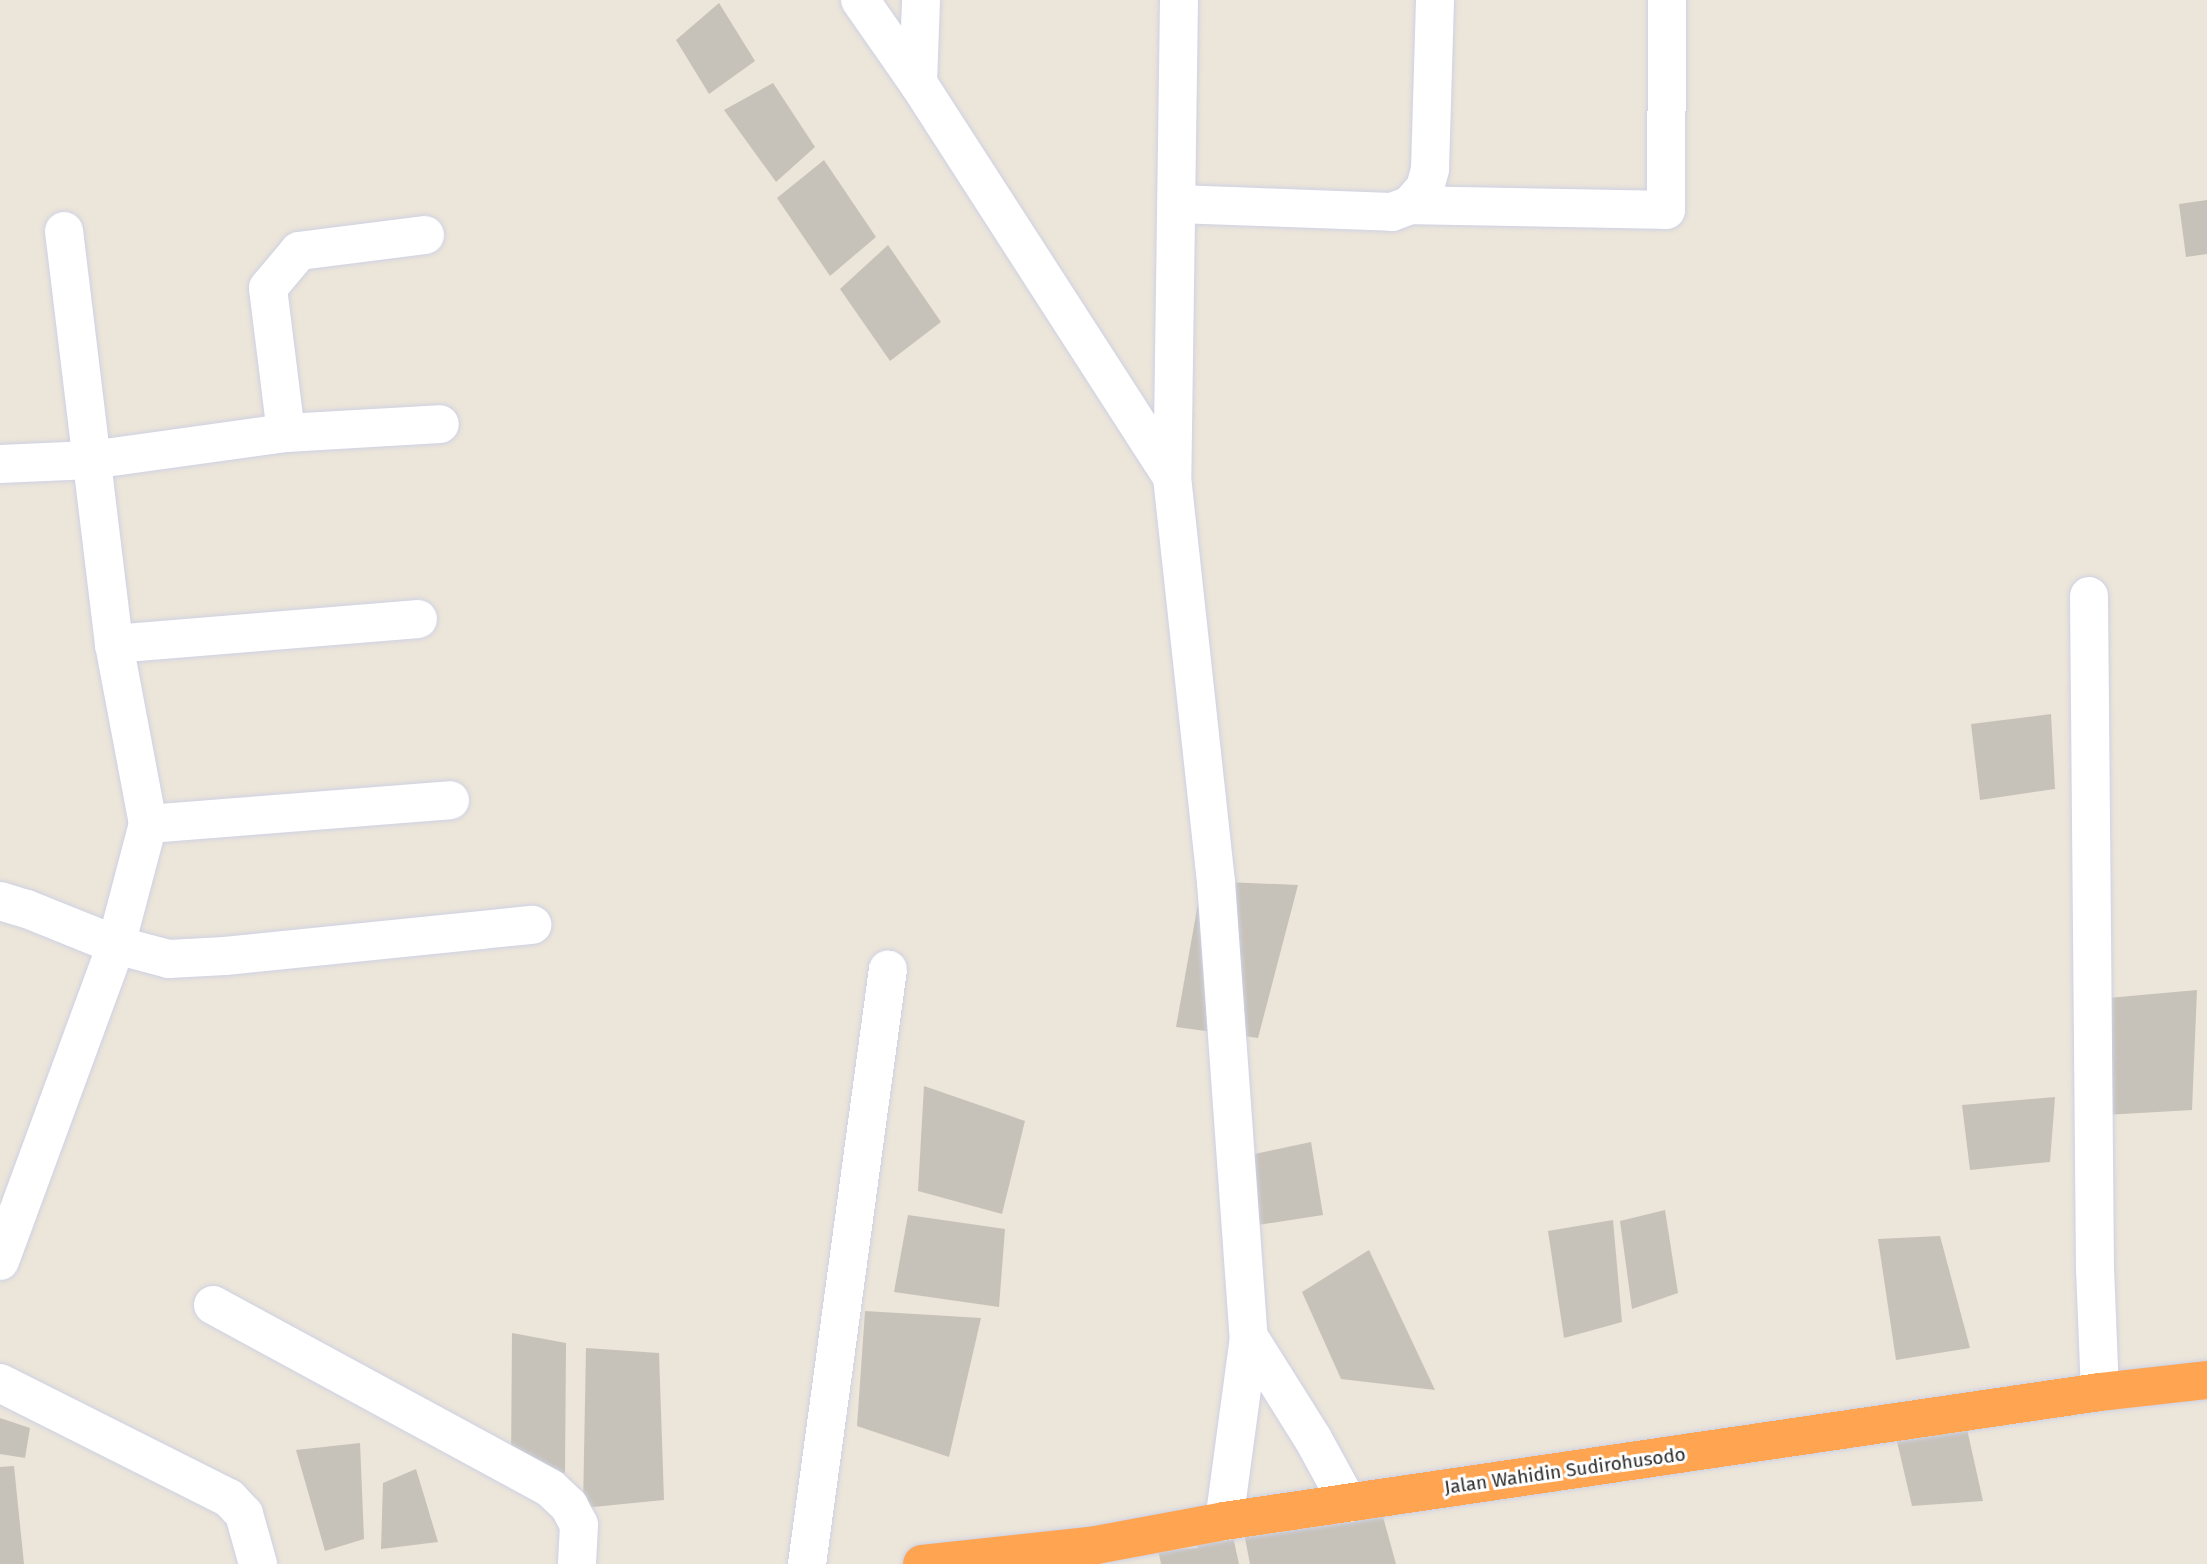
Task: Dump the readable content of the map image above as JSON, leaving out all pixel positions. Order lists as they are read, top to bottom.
{
  "streets": {
    "highway": ["Jalan Wahidin Sudirohusodo"]
  }
}
